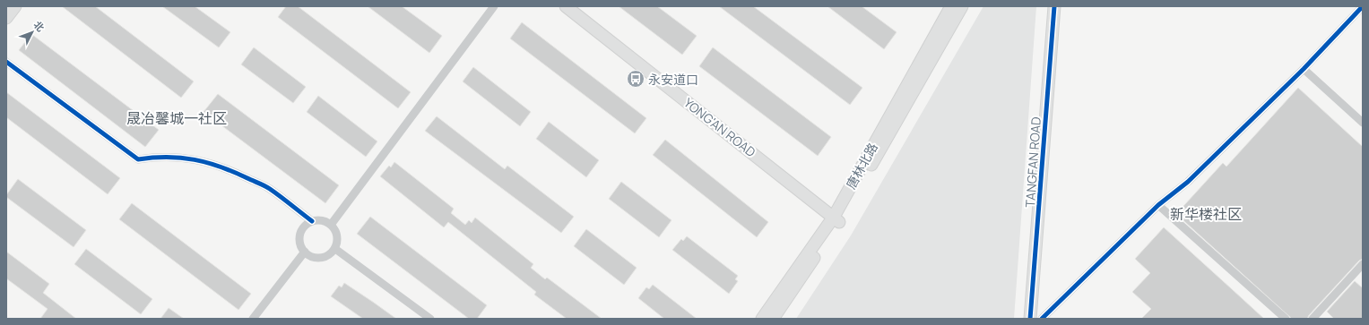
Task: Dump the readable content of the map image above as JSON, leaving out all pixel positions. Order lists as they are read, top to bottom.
{
  "streets": {
    "main road": ["YONG'AN ROAD", "TANGFAN ROAD", "唐林北路"]
  },
  "crossings": [
    ["YONG'AN ROAD", "唐林北路"]
  ],
  "districts": ["晟冶馨城一社区", "新华楼社区"],
  "places": {
    "bus stop": ["永安道口"]
  },
  "north": "top right"
}
